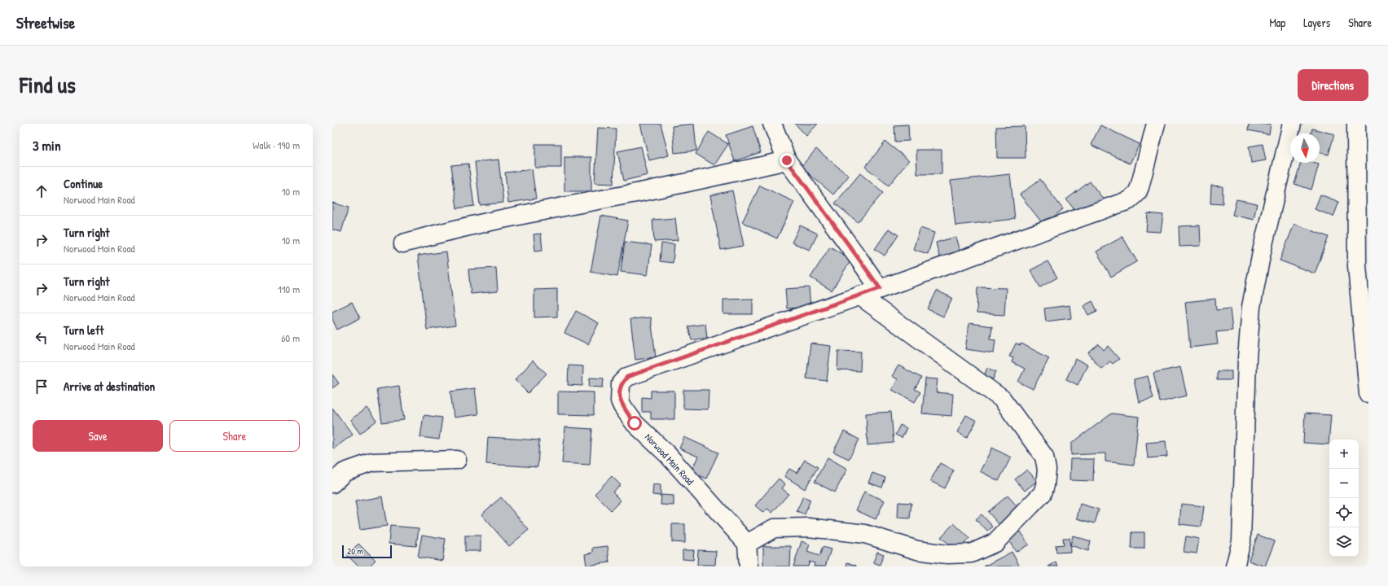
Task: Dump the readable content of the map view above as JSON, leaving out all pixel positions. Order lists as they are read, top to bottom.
{
  "streets": {
    "street": ["Norwood Main Road"]
  },
  "scale_bar": "20 m",
  "north": "bottom",
  "page": {
    "header": "Streetwise",
    "nav": ["Map", "Layers", "Share"],
    "title": "Find us",
    "buttons": [
      "Directions",
      ["Save", "Share"]
    ],
    "heading": ["3 min", "Walk · 190 m"],
    "list": [
      ["Continue", "Norwood Main Road", "10 m"],
      ["Turn right", "Norwood Main Road", "10 m"],
      ["Turn right", "Norwood Main Road", "110 m"],
      ["Turn left", "Norwood Main Road", "60 m"],
      "Arrive at destination"
    ],
    "map_buttons": ["+", "−"],
    "scale": "20 m"
  }
}
